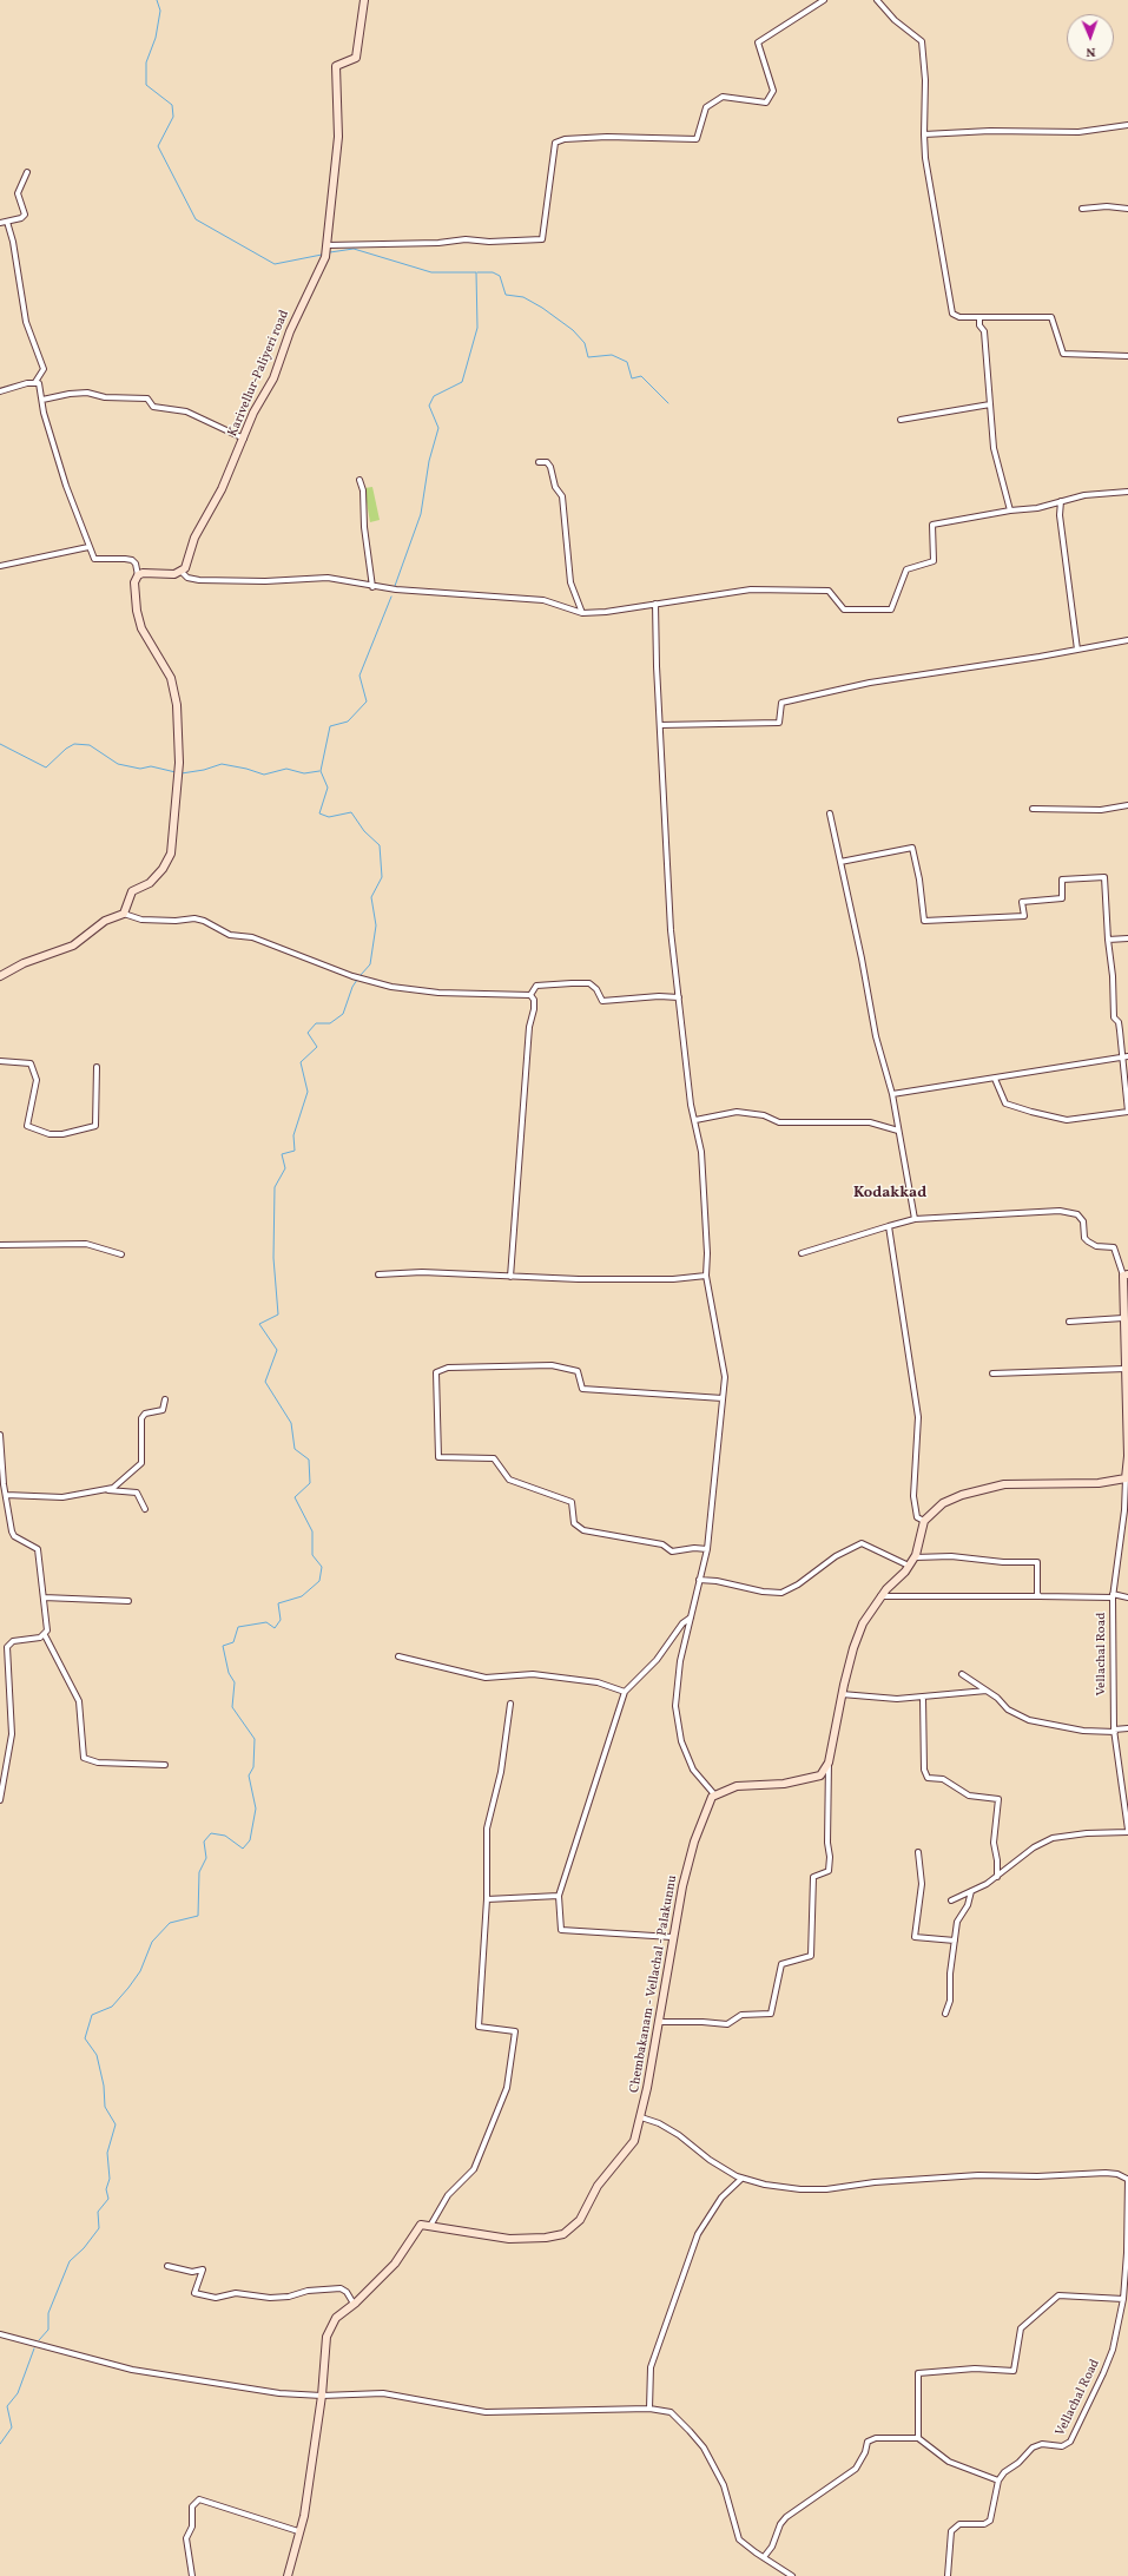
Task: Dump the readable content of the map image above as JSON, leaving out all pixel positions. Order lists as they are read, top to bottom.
{
  "streets": {
    "main road": ["Karivellur-Paliyeri road", "Chembakanam - Vellachal - Palakunnu"],
    "street": ["Vellachal Road"]
  },
  "districts": ["Kodakkad"],
  "north": "bottom"
}
